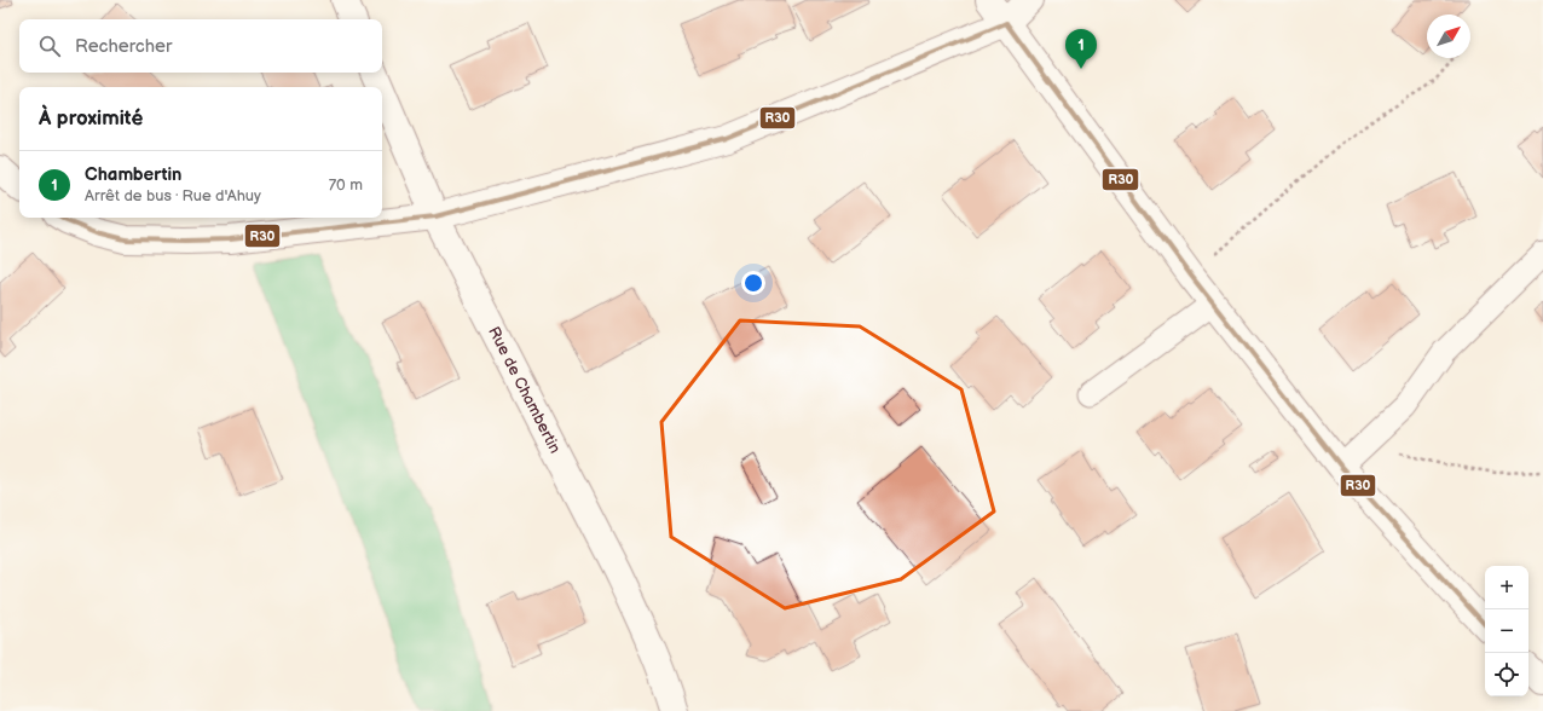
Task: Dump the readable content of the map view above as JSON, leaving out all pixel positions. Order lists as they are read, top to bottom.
{
  "streets": {
    "street": ["Rue de Chambertin"]
  },
  "lines": ["transit line R30"],
  "north": "top right",
  "page": {
    "search": "Rechercher",
    "pins": "1",
    "heading": "À proximité",
    "list": [
      {
        "mark": "1",
        "name": "Chambertin",
        "note": "Arrêt de bus · Rue d'Ahuy",
        "value": "70 m"
      }
    ],
    "map_buttons": ["+", "−"]
  }
}
